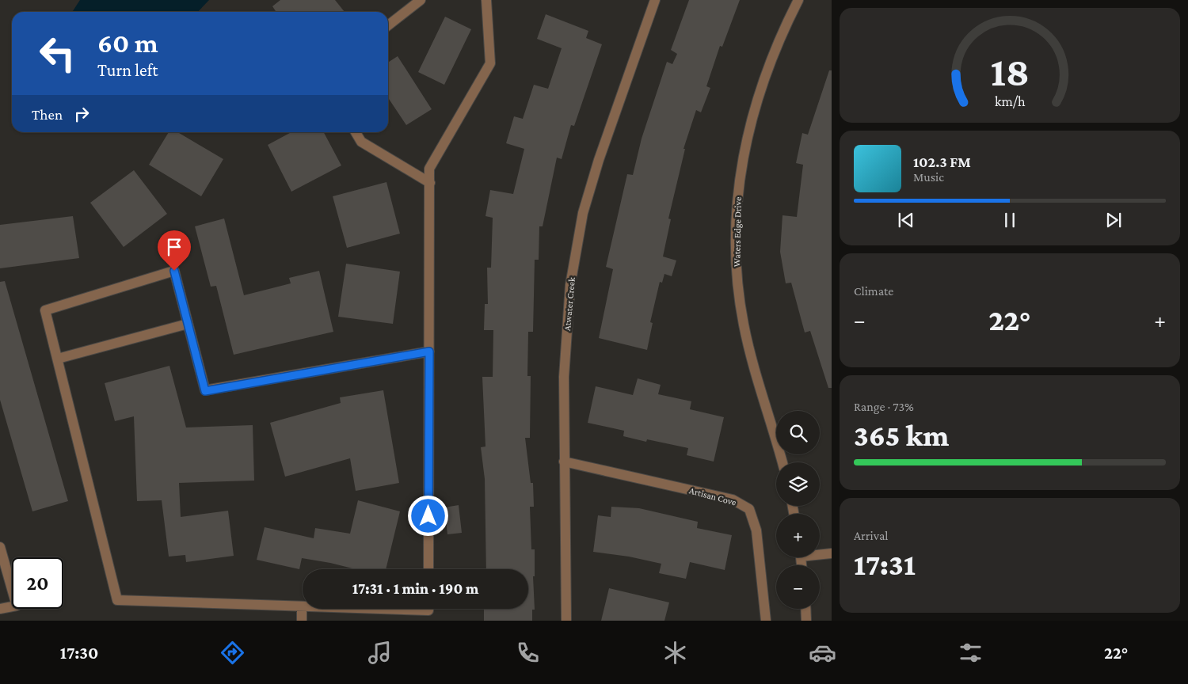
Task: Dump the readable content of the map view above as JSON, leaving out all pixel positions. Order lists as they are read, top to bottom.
{
  "streets": {
    "street": ["Waters Edge Drive", "Atwater Creek", "Artisan Cove"]
  },
  "crossings": [
    ["Atwater Creek", "Artisan Cove"]
  ],
  "page": {
    "turn": ["60 m", "Turn left"],
    "then": "Then",
    "song": ["102.3 FM", "Music"],
    "tile": [
      "Climate",
      ["Range · 73%", "365 km"],
      ["Arrival", "17:31"]
    ],
    "heat": ["−", "22°", "+"],
    "map_buttons": ["+", "−"],
    "limit": "20",
    "trip": "17:31 · 1 min · 190 m",
    "tabs": ["17:30", "22°"],
    "gauge": ["18", "km/h"]
  }
}
